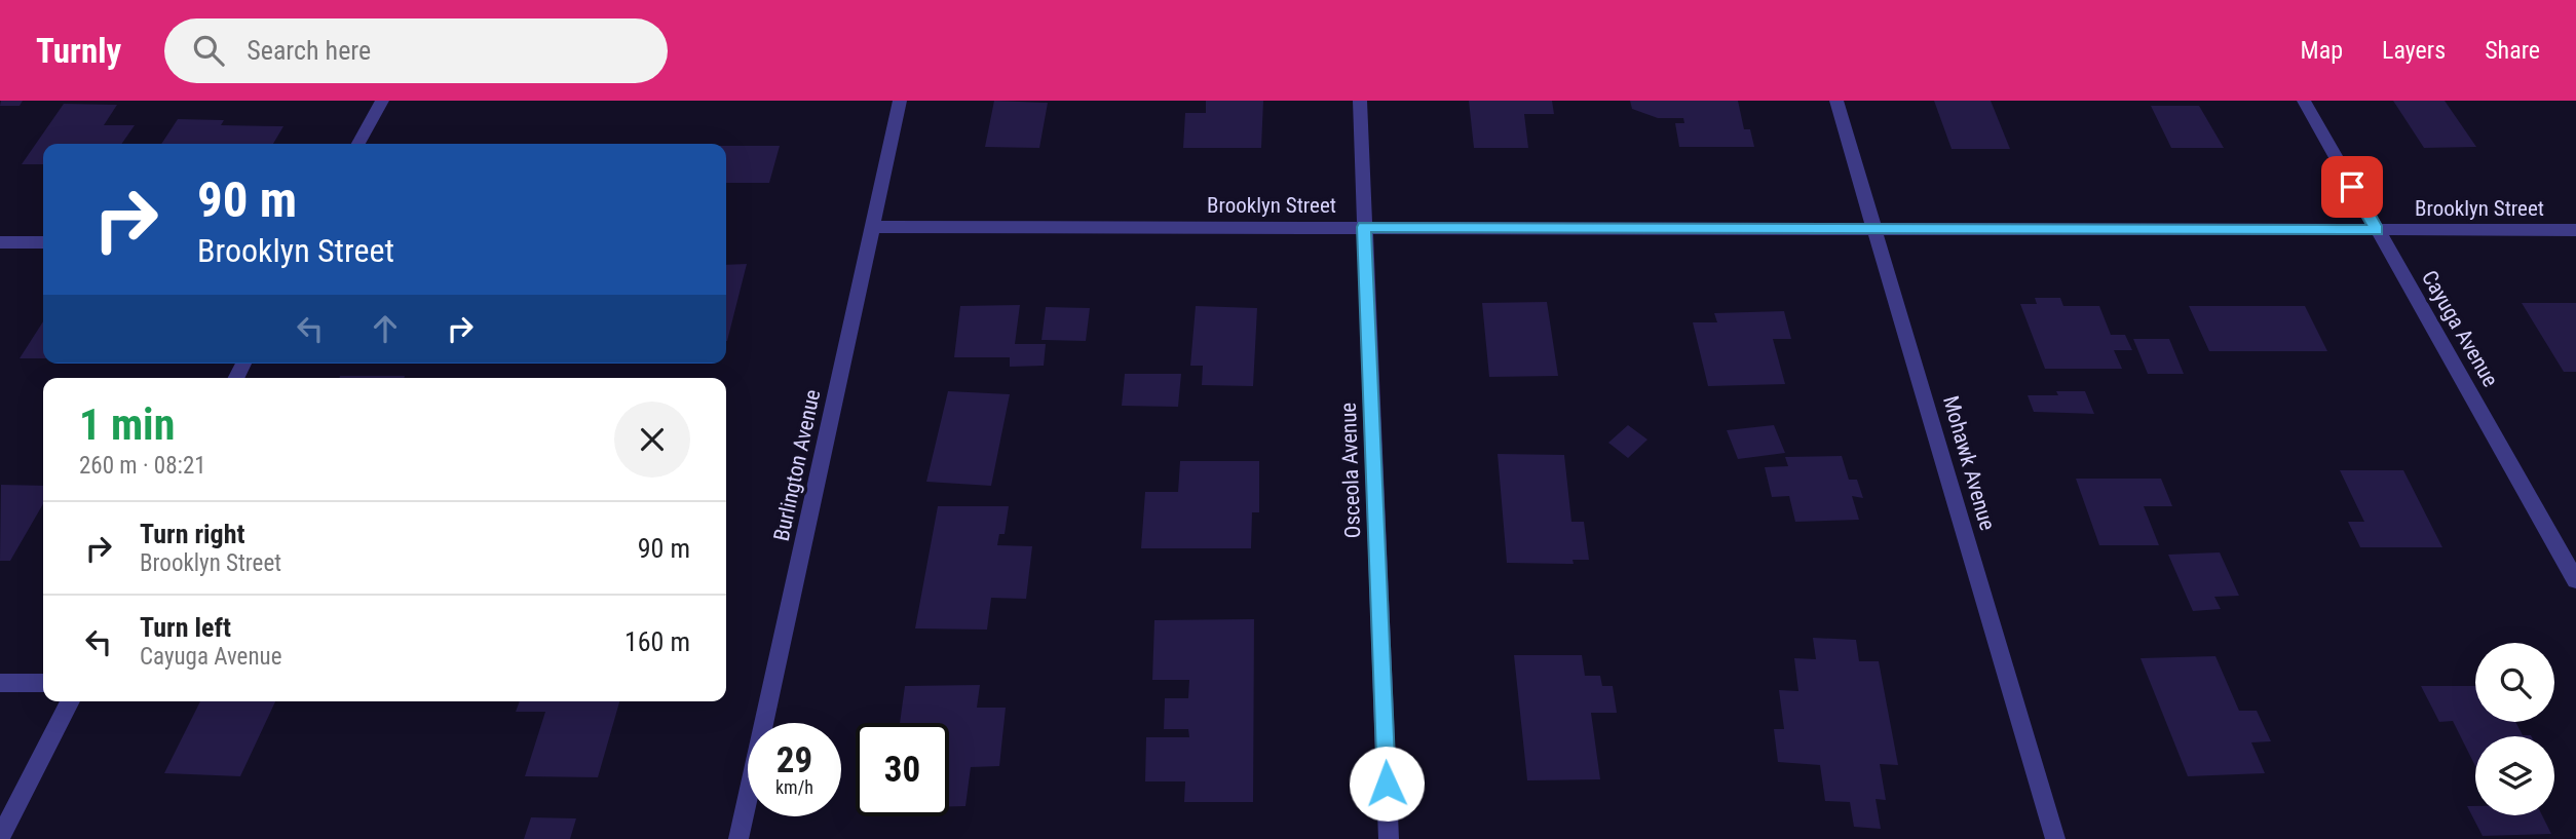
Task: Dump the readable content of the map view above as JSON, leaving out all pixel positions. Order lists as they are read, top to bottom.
{
  "streets": {
    "street": [
      "Brooklyn Street",
      "Cayuga Avenue",
      "Mohawk Avenue",
      "Burlington Avenue",
      "Osceola Avenue"
    ]
  },
  "crossings": [
    ["Brooklyn Street", "Cayuga Avenue"],
    ["Brooklyn Street", "Mohawk Avenue"],
    ["Brooklyn Street", "Burlington Avenue"],
    ["Brooklyn Street", "Osceola Avenue"]
  ],
  "page": {
    "header": "Turnly",
    "search": "Search here",
    "nav": ["Map", "Layers", "Share"],
    "turn": ["90 m", "Brooklyn Street"],
    "heading": ["1 min", "260 m · 08:21"],
    "list": [
      {
        "name": "Turn right",
        "note": "Brooklyn Street",
        "value": "90 m"
      },
      {
        "name": "Turn left",
        "note": "Cayuga Avenue",
        "value": "160 m"
      }
    ],
    "speed": "29 km/h",
    "limit": "30"
  }
}
